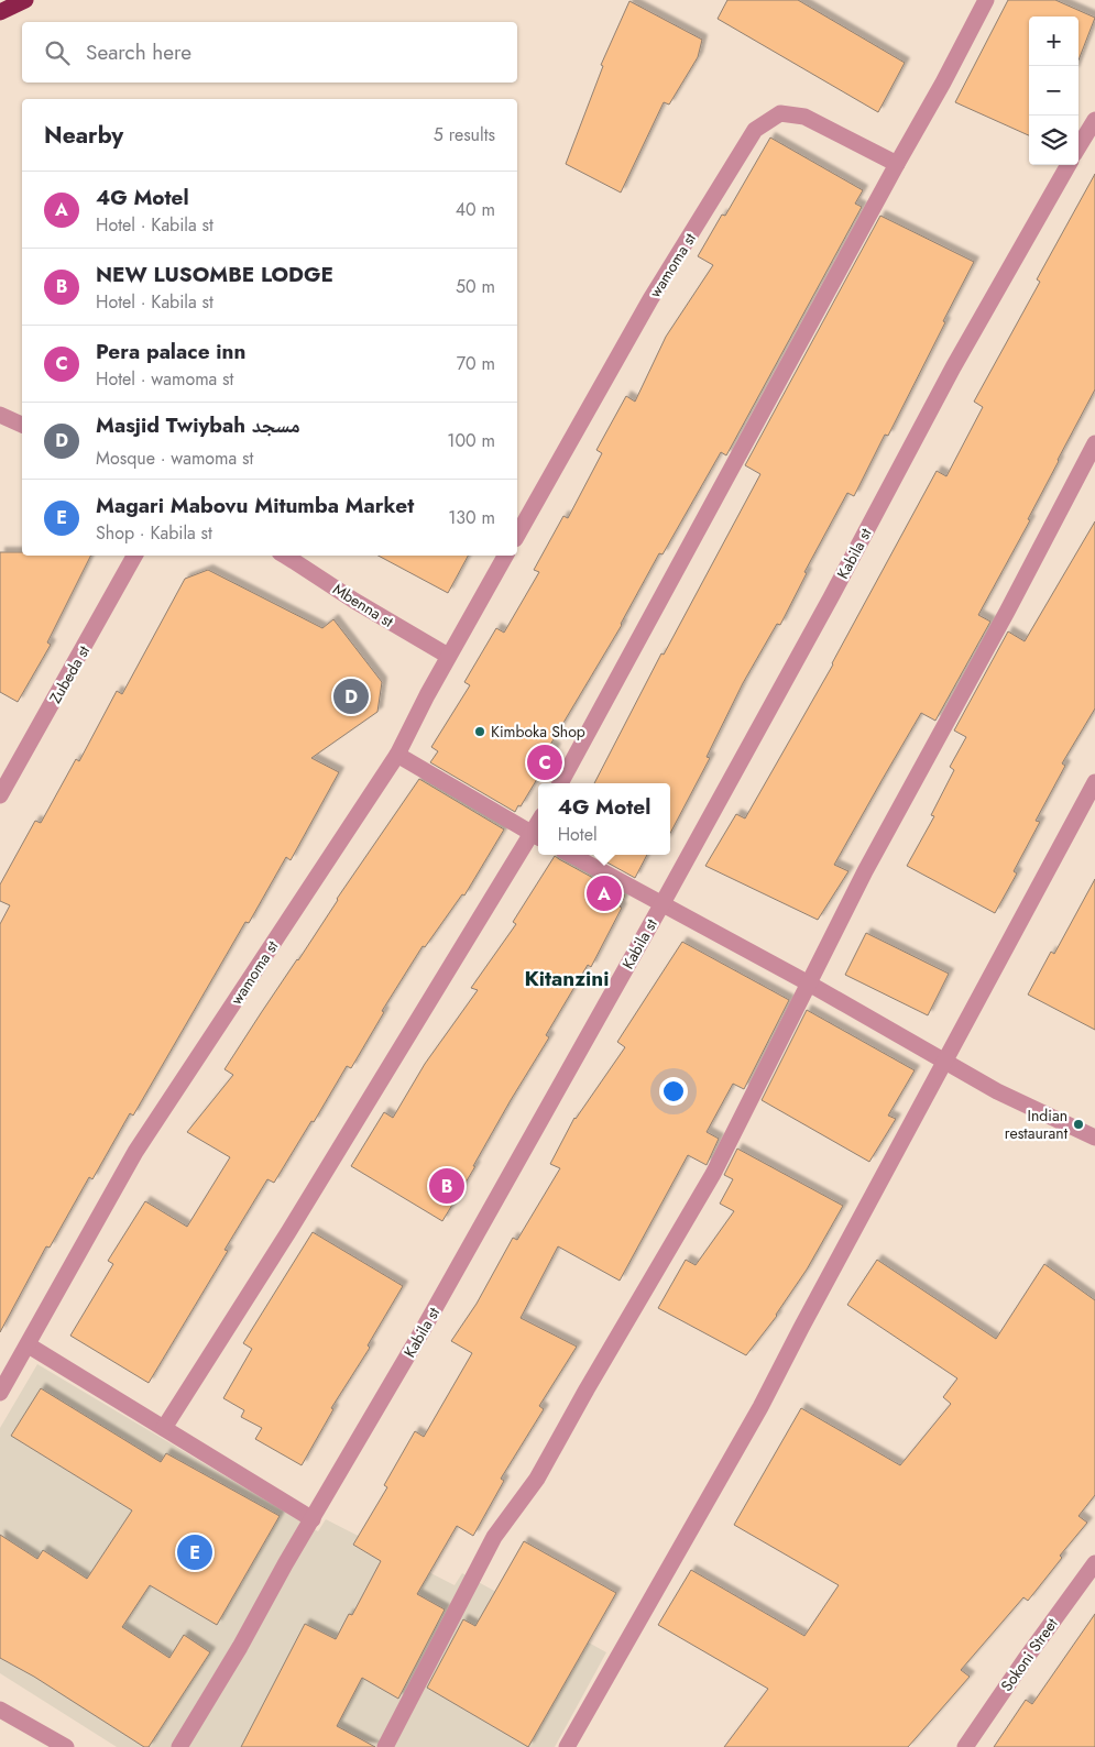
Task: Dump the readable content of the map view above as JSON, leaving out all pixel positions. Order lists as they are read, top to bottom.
{
  "streets": {
    "street": [
      "wamoma st",
      "Kabila st",
      "Mbenna st",
      "Zubeda st",
      "Sokoni Street"
    ]
  },
  "crossings": [
    ["wamoma st", "Mbenna st"]
  ],
  "districts": ["Kitanzini"],
  "places": ["Kimboka Shop", "Indian restaurant"],
  "page": {
    "map_buttons": ["+", "−"],
    "search": "Search here",
    "heading": ["Nearby", "5 results"],
    "list": [
      {
        "mark": "A",
        "name": "4G Motel",
        "note": "Hotel · Kabila st",
        "value": "40 m"
      },
      {
        "mark": "B",
        "name": "NEW LUSOMBE LODGE",
        "note": "Hotel · Kabila st",
        "value": "50 m"
      },
      {
        "mark": "C",
        "name": "Pera palace inn",
        "note": "Hotel · wamoma st",
        "value": "70 m"
      },
      {
        "mark": "D",
        "name": "Masjid Twiybah مسجد",
        "note": "Mosque · wamoma st",
        "value": "100 m"
      },
      {
        "mark": "E",
        "name": "Magari Mabovu Mitumba Market",
        "note": "Shop · Kabila st",
        "value": "130 m"
      }
    ],
    "pins": [
      "D",
      "C",
      "A",
      "B",
      "E"
    ],
    "popup": ["4G Motel", "Hotel"]
  }
}
